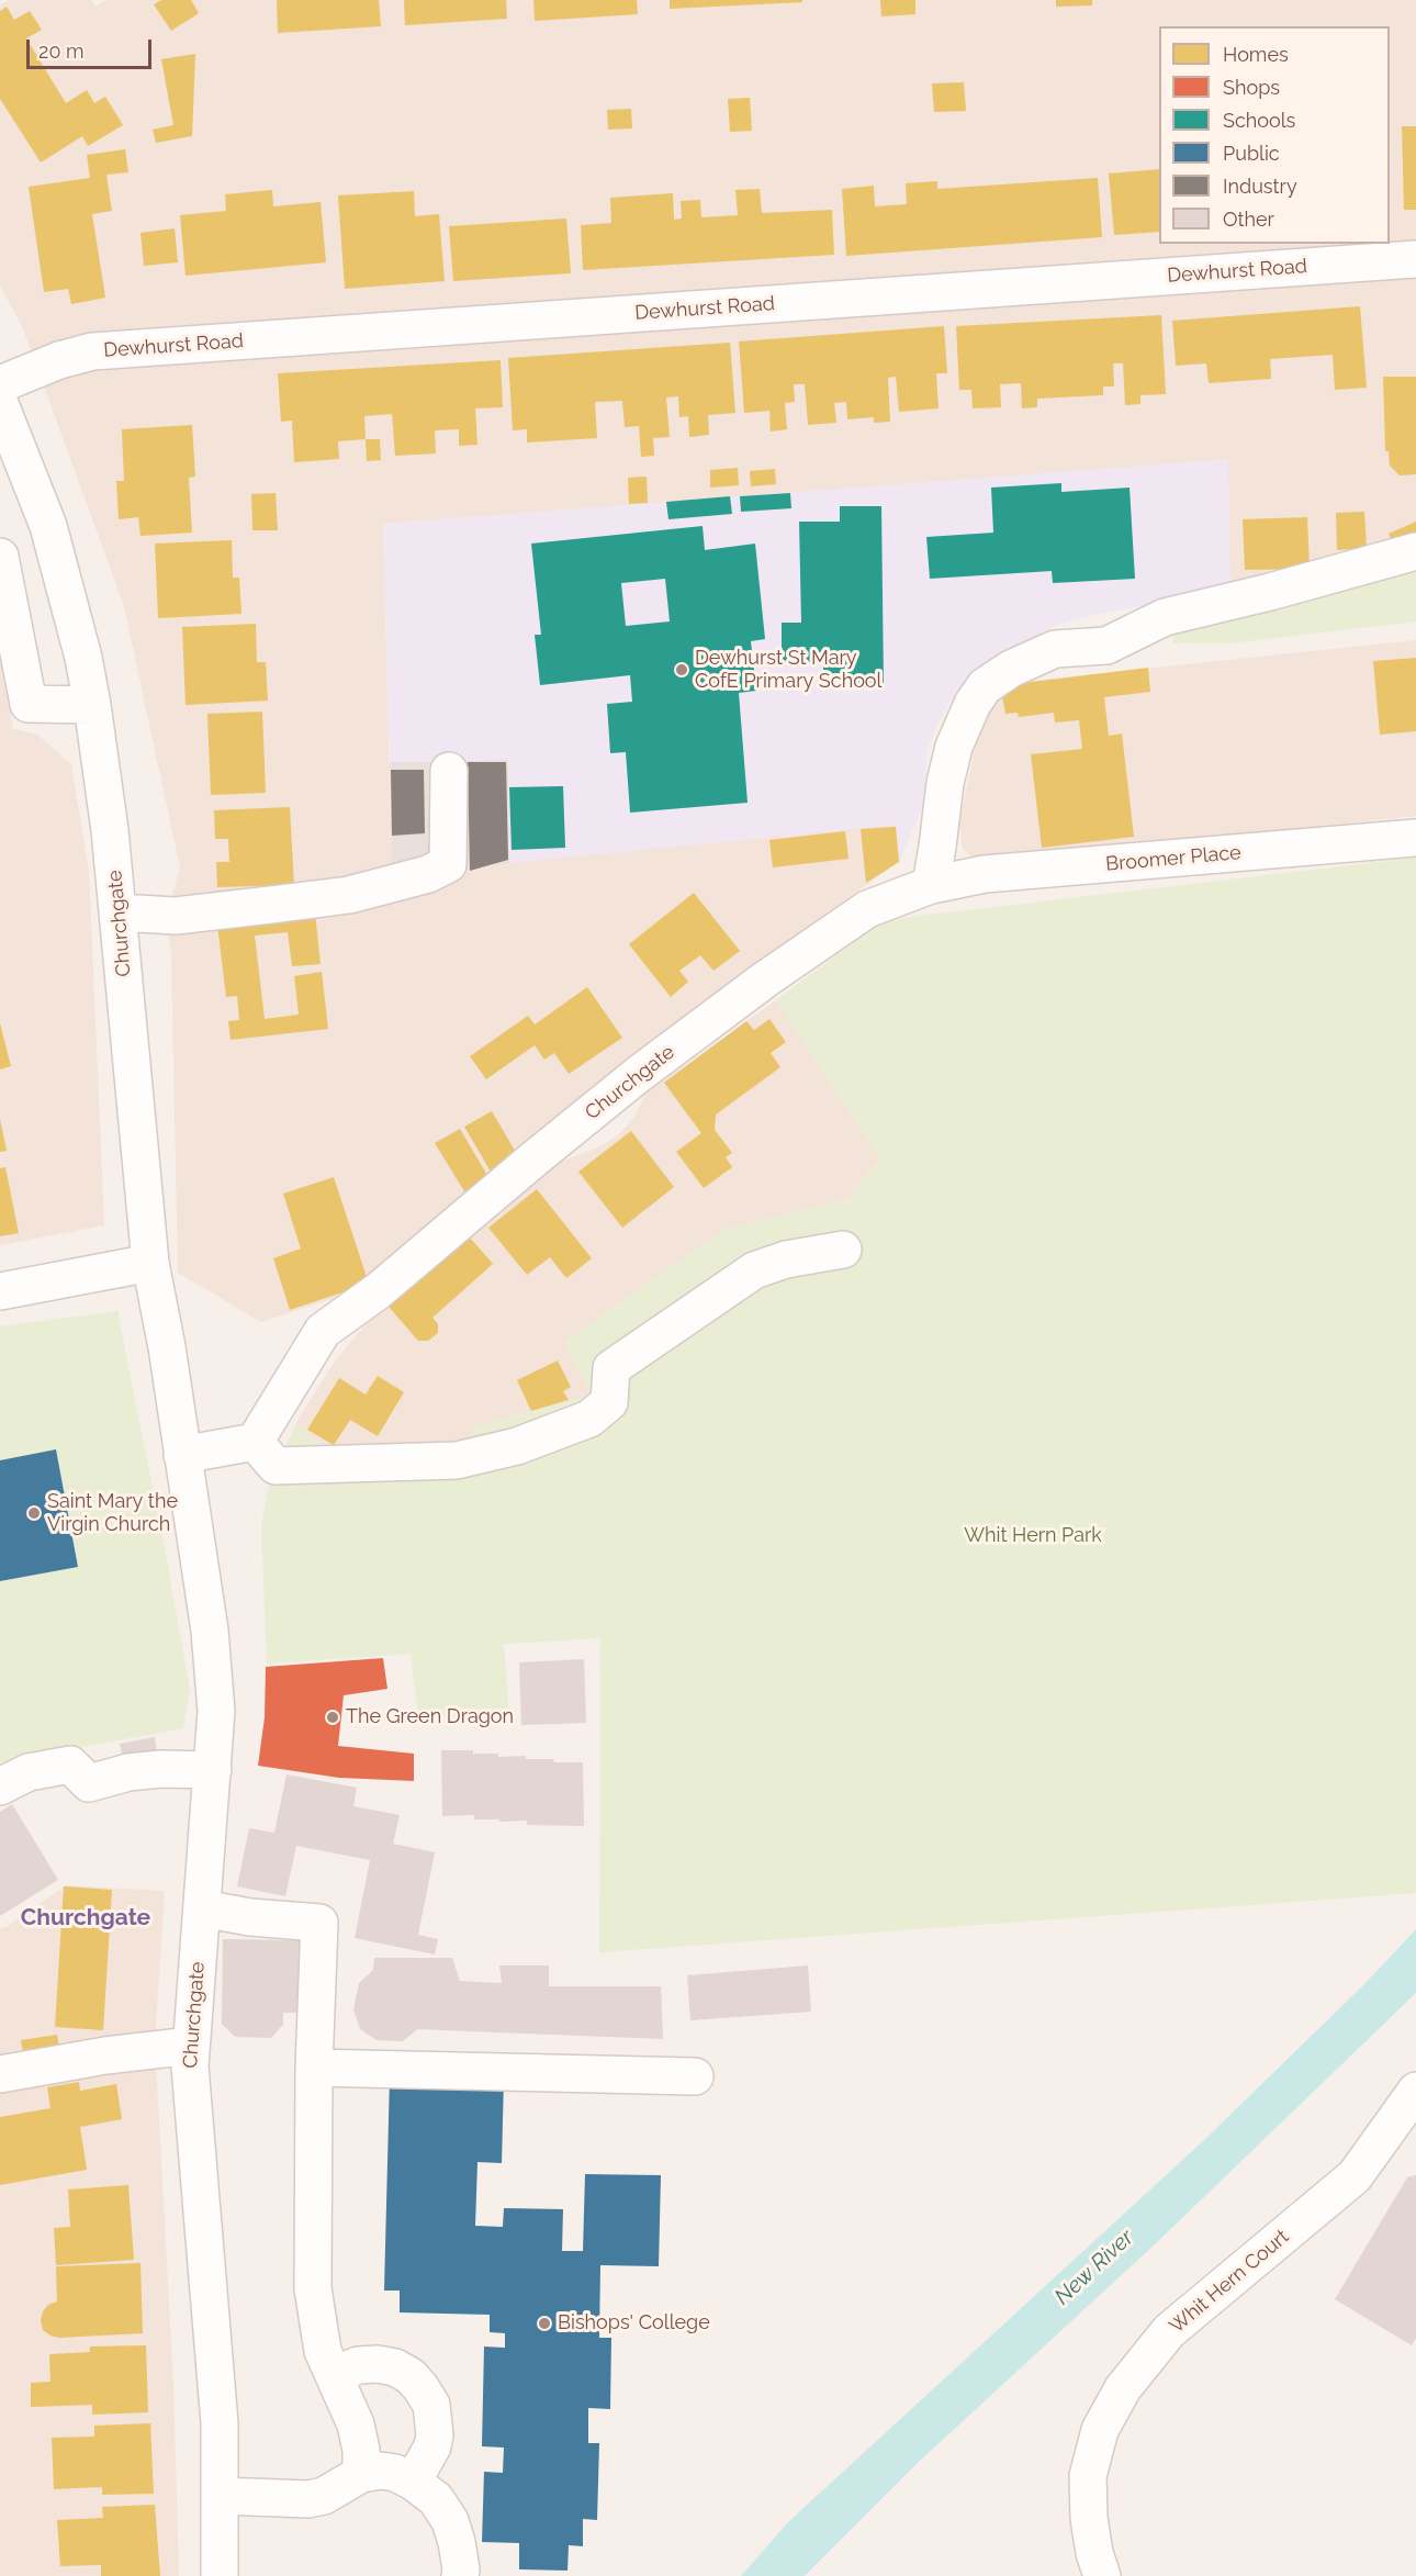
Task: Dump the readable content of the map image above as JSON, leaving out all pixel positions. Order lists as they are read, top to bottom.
{
  "streets": {
    "street": [
      "Dewhurst Road",
      "Broomer Place",
      "Churchgate",
      "Whit Hern Court"
    ]
  },
  "crossings": [
    ["Broomer Place", "Churchgate"]
  ],
  "districts": ["Churchgate"],
  "water": ["New River"],
  "parks": ["Whit Hern Park"],
  "places": [
    "Dewhurst St Mary CofE Primary School",
    "Saint Mary the Virgin Church",
    "The Green Dragon",
    "Bishops' College"
  ],
  "legend": [
    "Homes",
    "Shops",
    "Schools",
    "Public",
    "Industry",
    "Other"
  ],
  "scale_bar": "20 m"
}
